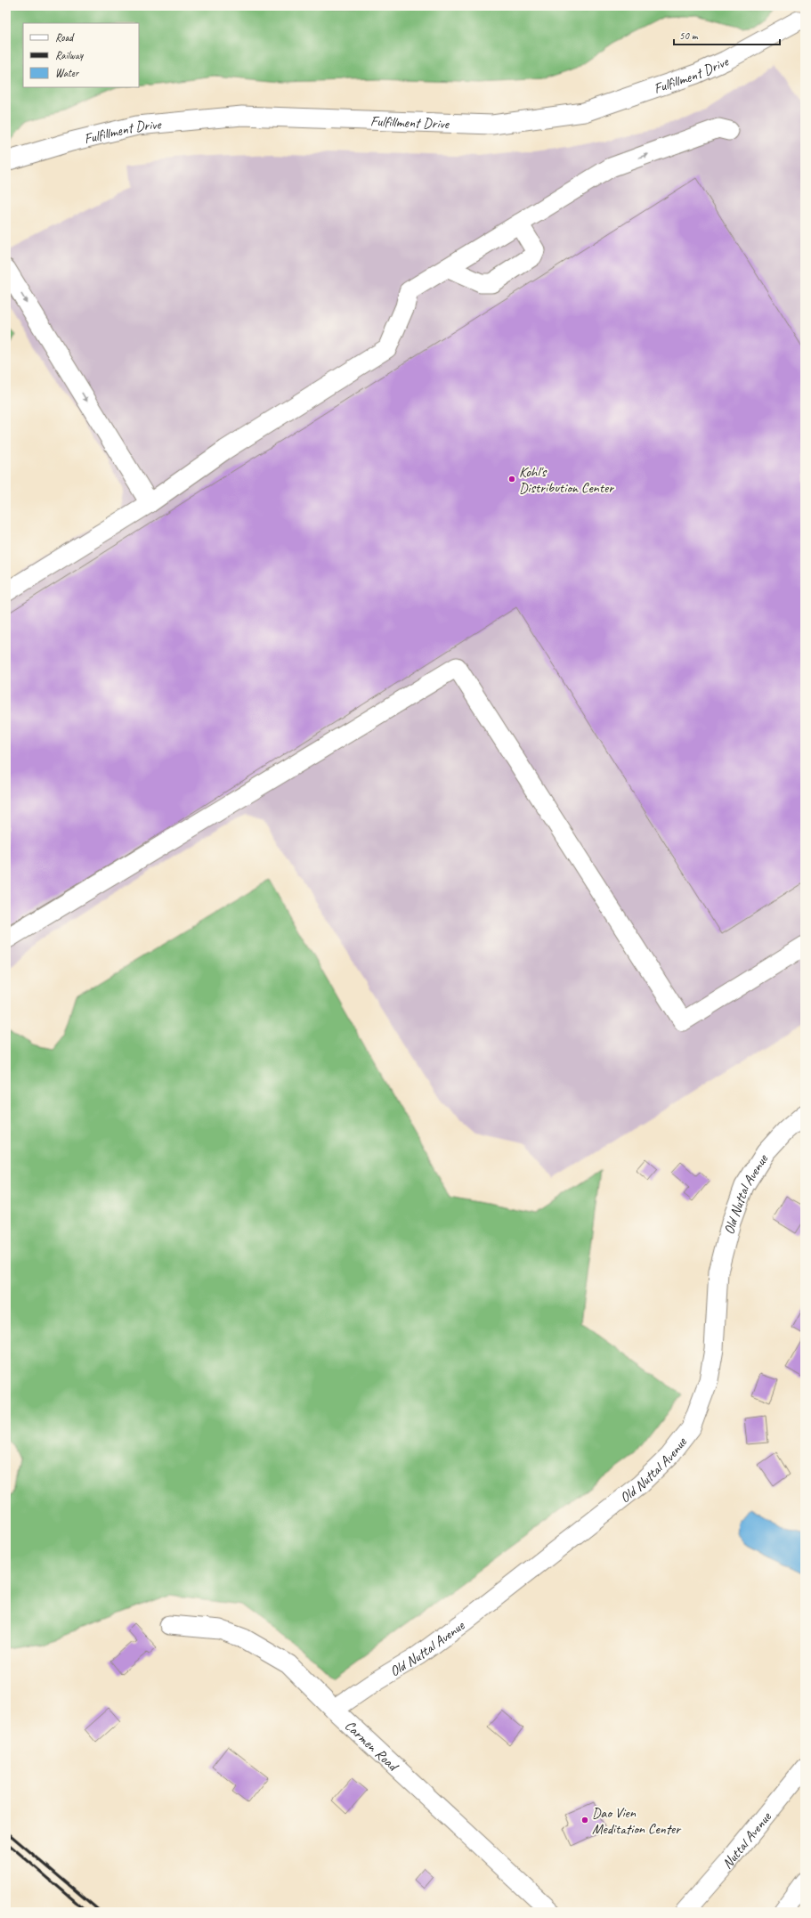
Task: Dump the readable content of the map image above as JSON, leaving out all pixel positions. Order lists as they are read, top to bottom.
{
  "streets": {
    "street": [
      "Fulfillment Drive",
      "Old Nuttal Avenue",
      "Carmen Road",
      "Nuttal Avenue"
    ]
  },
  "crossings": [
    ["Old Nuttal Avenue", "Carmen Road"]
  ],
  "places": ["Kohl's Distribution Center", "Dao Vien Meditation Center"],
  "legend": ["Road", "Railway", "Water"],
  "scale_bar": "50 m"
}
